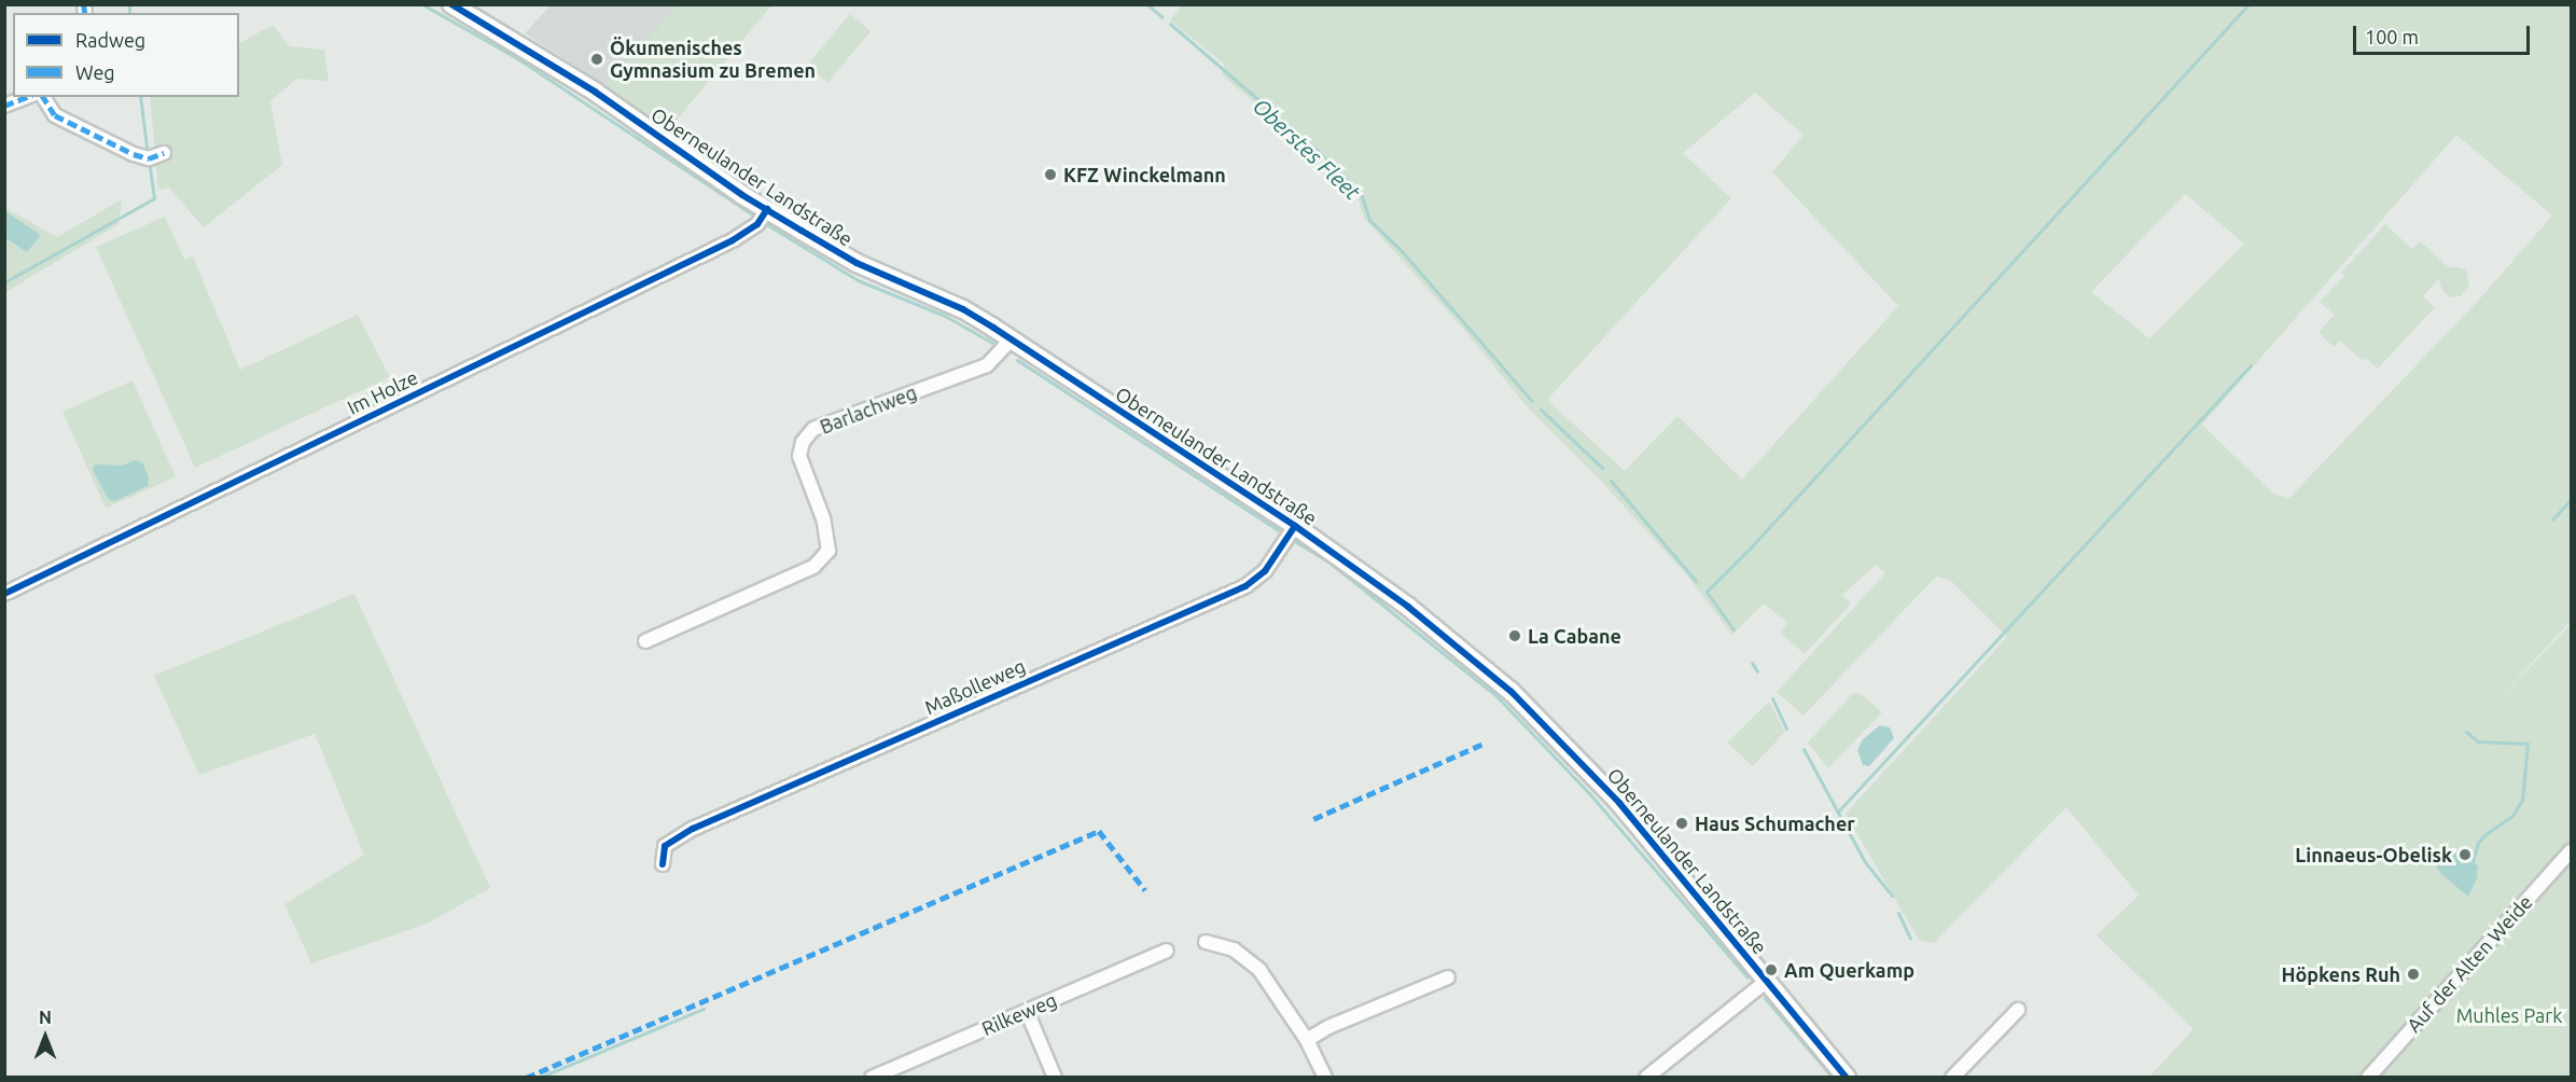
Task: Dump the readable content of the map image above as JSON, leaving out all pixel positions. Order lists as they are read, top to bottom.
{
  "streets": {
    "street": [
      "Oberneulander Landstraße",
      "Im Holze",
      "Barlachweg",
      "Maßolleweg",
      "Auf der Alten Weide",
      "Rilkeweg"
    ]
  },
  "crossings": [
    ["Oberneulander Landstraße", "Im Holze"],
    ["Oberneulander Landstraße", "Barlachweg"],
    ["Oberneulander Landstraße", "Maßolleweg"]
  ],
  "water": ["Oberstes Fleet"],
  "parks": ["Muhles Park"],
  "places": [
    "Ökumenisches Gymnasium zu Bremen",
    "KFZ Winckelmann",
    "La Cabane",
    "Haus Schumacher",
    "Linnaeus-Obelisk",
    "Am Querkamp",
    "Höpkens Ruh"
  ],
  "legend": ["Radweg", "Weg"],
  "scale_bar": "100 m",
  "north": "top"
}
